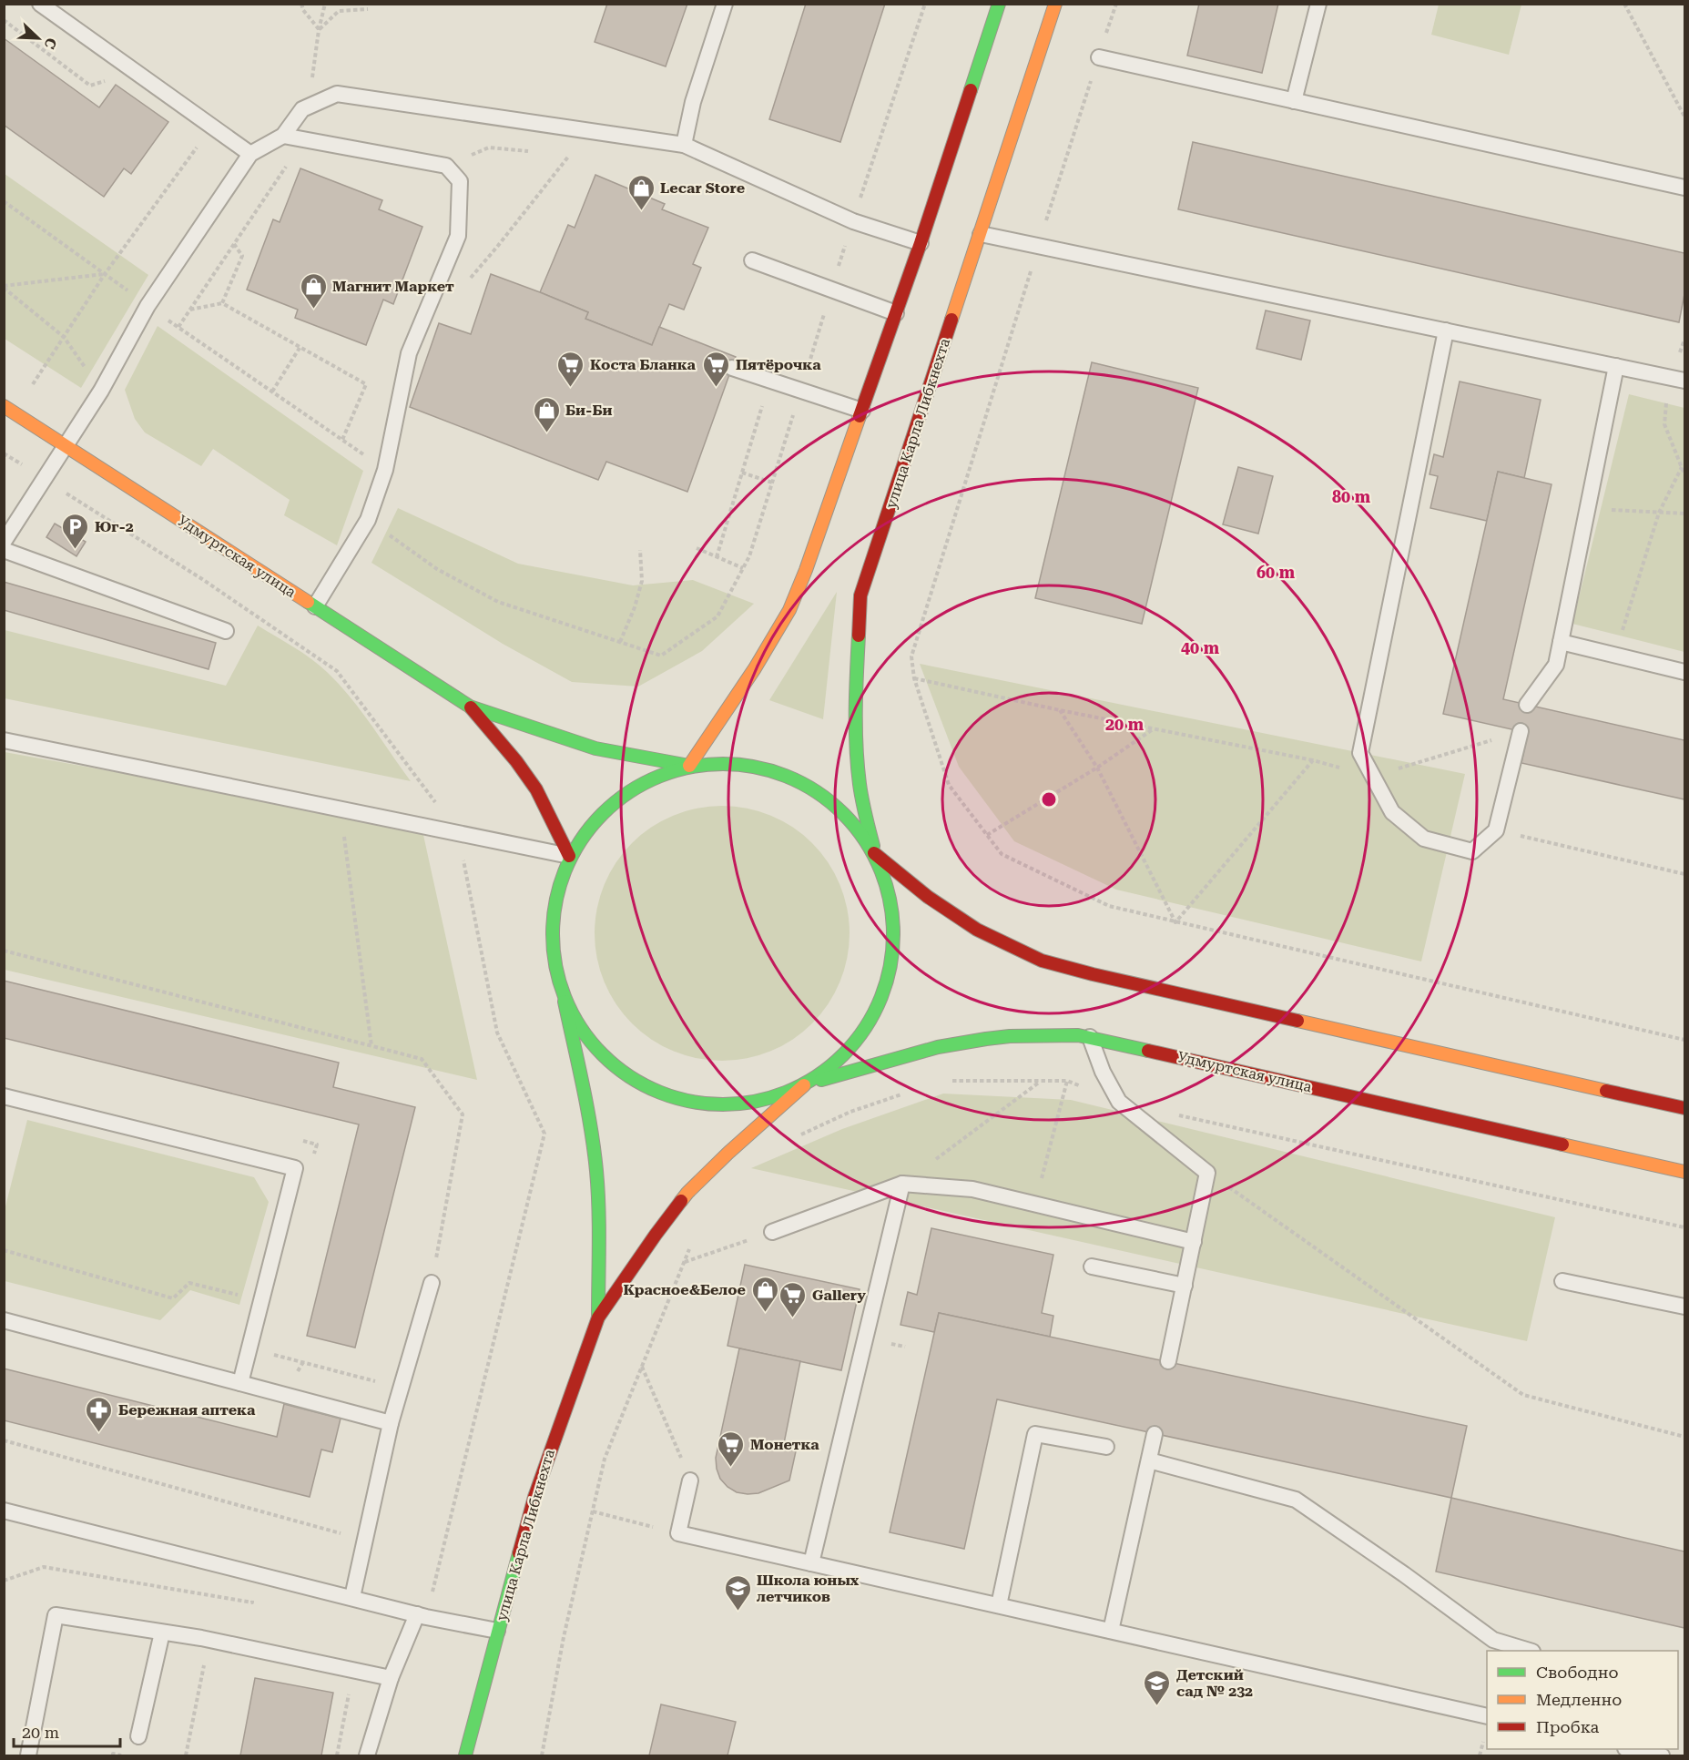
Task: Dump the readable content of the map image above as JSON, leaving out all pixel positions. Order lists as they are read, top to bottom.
{
  "streets": {
    "main road": ["улица Карла Либкнехта", "Удмуртская улица"]
  },
  "crossings": [
    ["улица Карла Либкнехта", "Удмуртская улица"]
  ],
  "places": {
    "shop": [
      "Lecar Store",
      "Магнит Маркет",
      "Би-Би",
      "Красное&Белое"
    ],
    "supermarket": [
      "Коста Бланка",
      "Пятёрочка",
      "Gallery",
      "Монетка"
    ],
    "parking": ["Юг-2"],
    "pharmacy": ["Бережная аптека"],
    "school or university": ["Школа юных летчиков", "Детский сад № 232"]
  },
  "legend": ["Свободно", "Медленно", "Пробка"],
  "scale_bar": "20 m",
  "north": "bottom right",
  "rings": [
    "80 m",
    "60 m",
    "40 m",
    "20 m"
  ]
}
